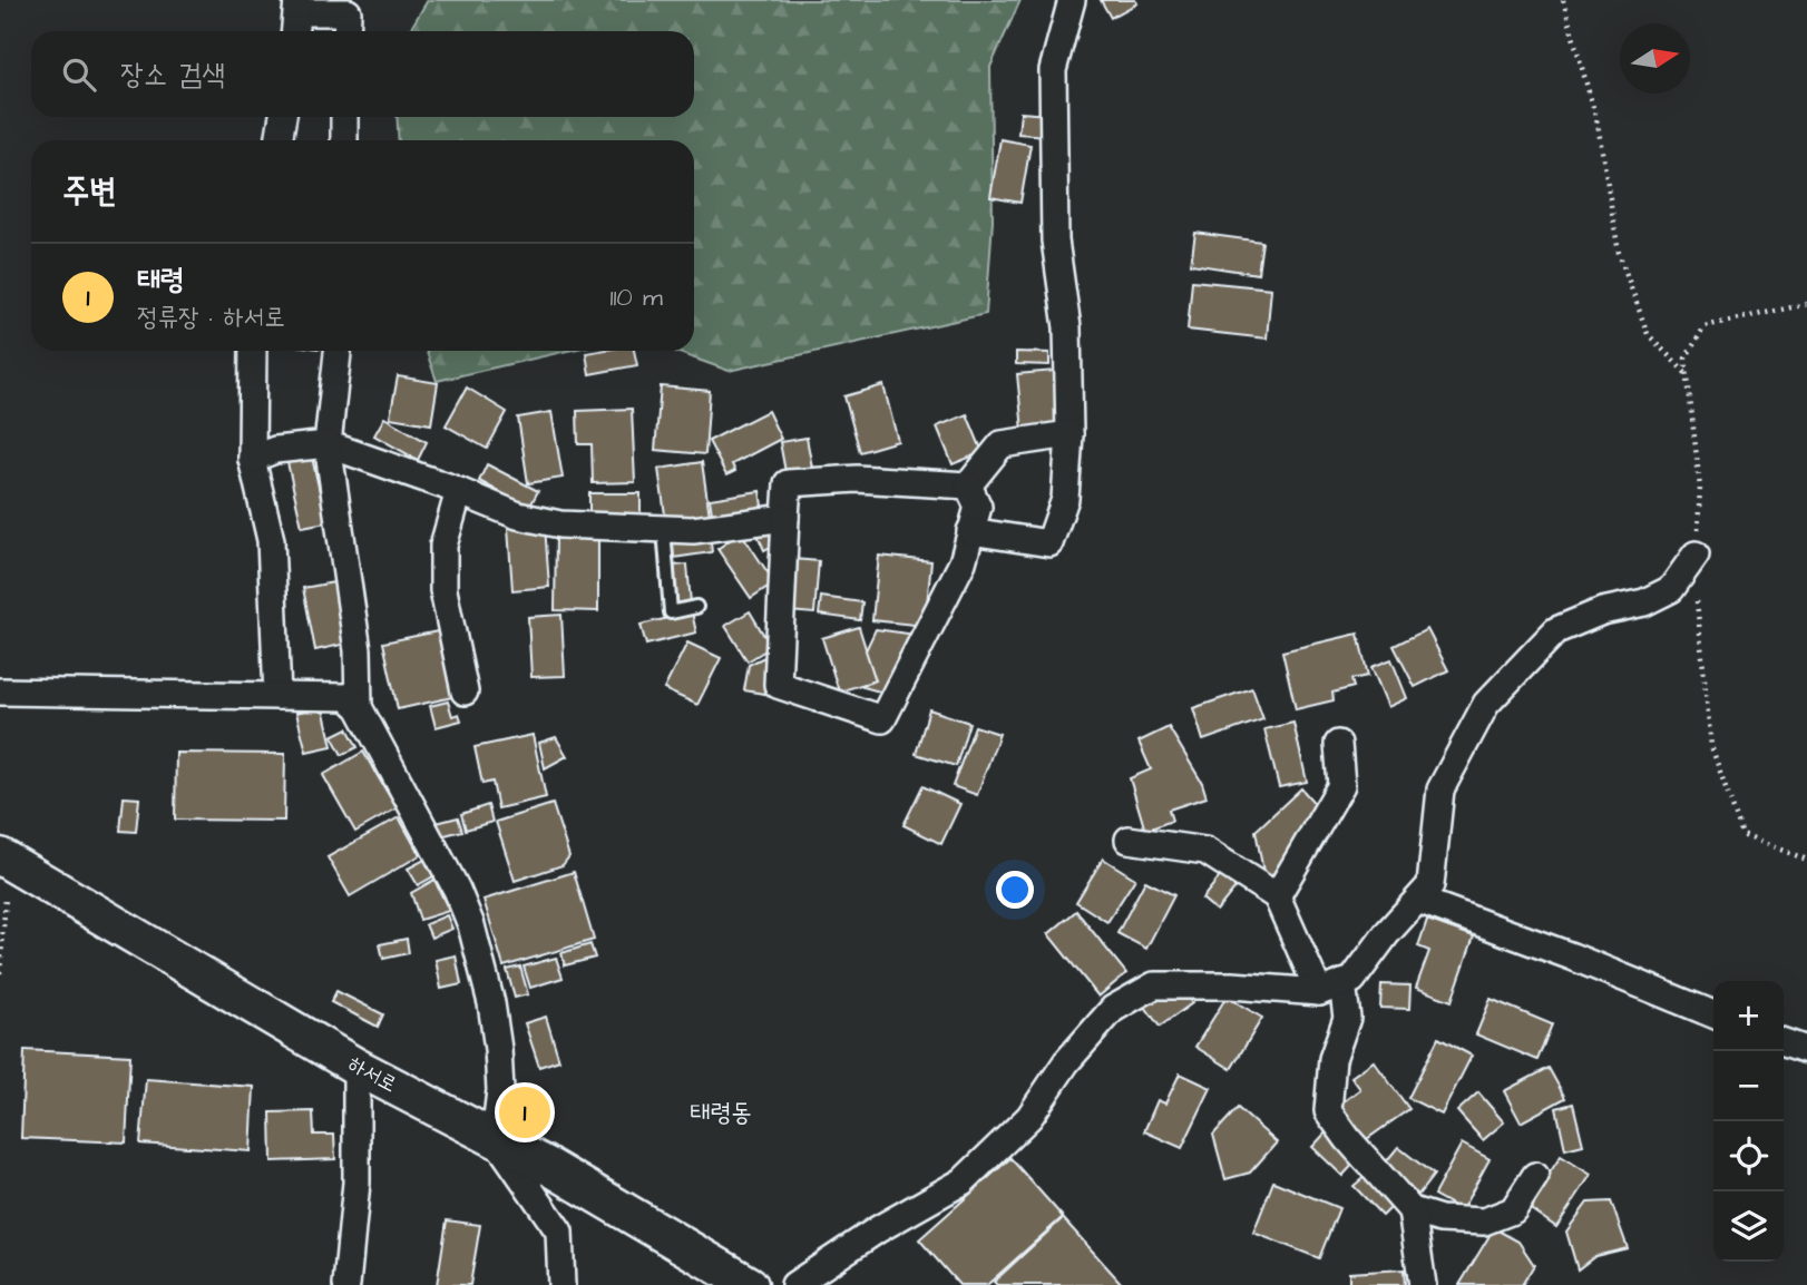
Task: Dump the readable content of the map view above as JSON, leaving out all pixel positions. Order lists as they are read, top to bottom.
{
  "streets": {
    "street": ["하서로"]
  },
  "districts": ["태령동"],
  "north": "right",
  "page": {
    "search": "장소 검색",
    "heading": "주변",
    "list": [
      {
        "mark": "1",
        "name": "태령",
        "note": "정류장 · 하서로",
        "value": "110 m"
      }
    ],
    "map_buttons": ["+", "−"],
    "pins": "1"
  }
}
